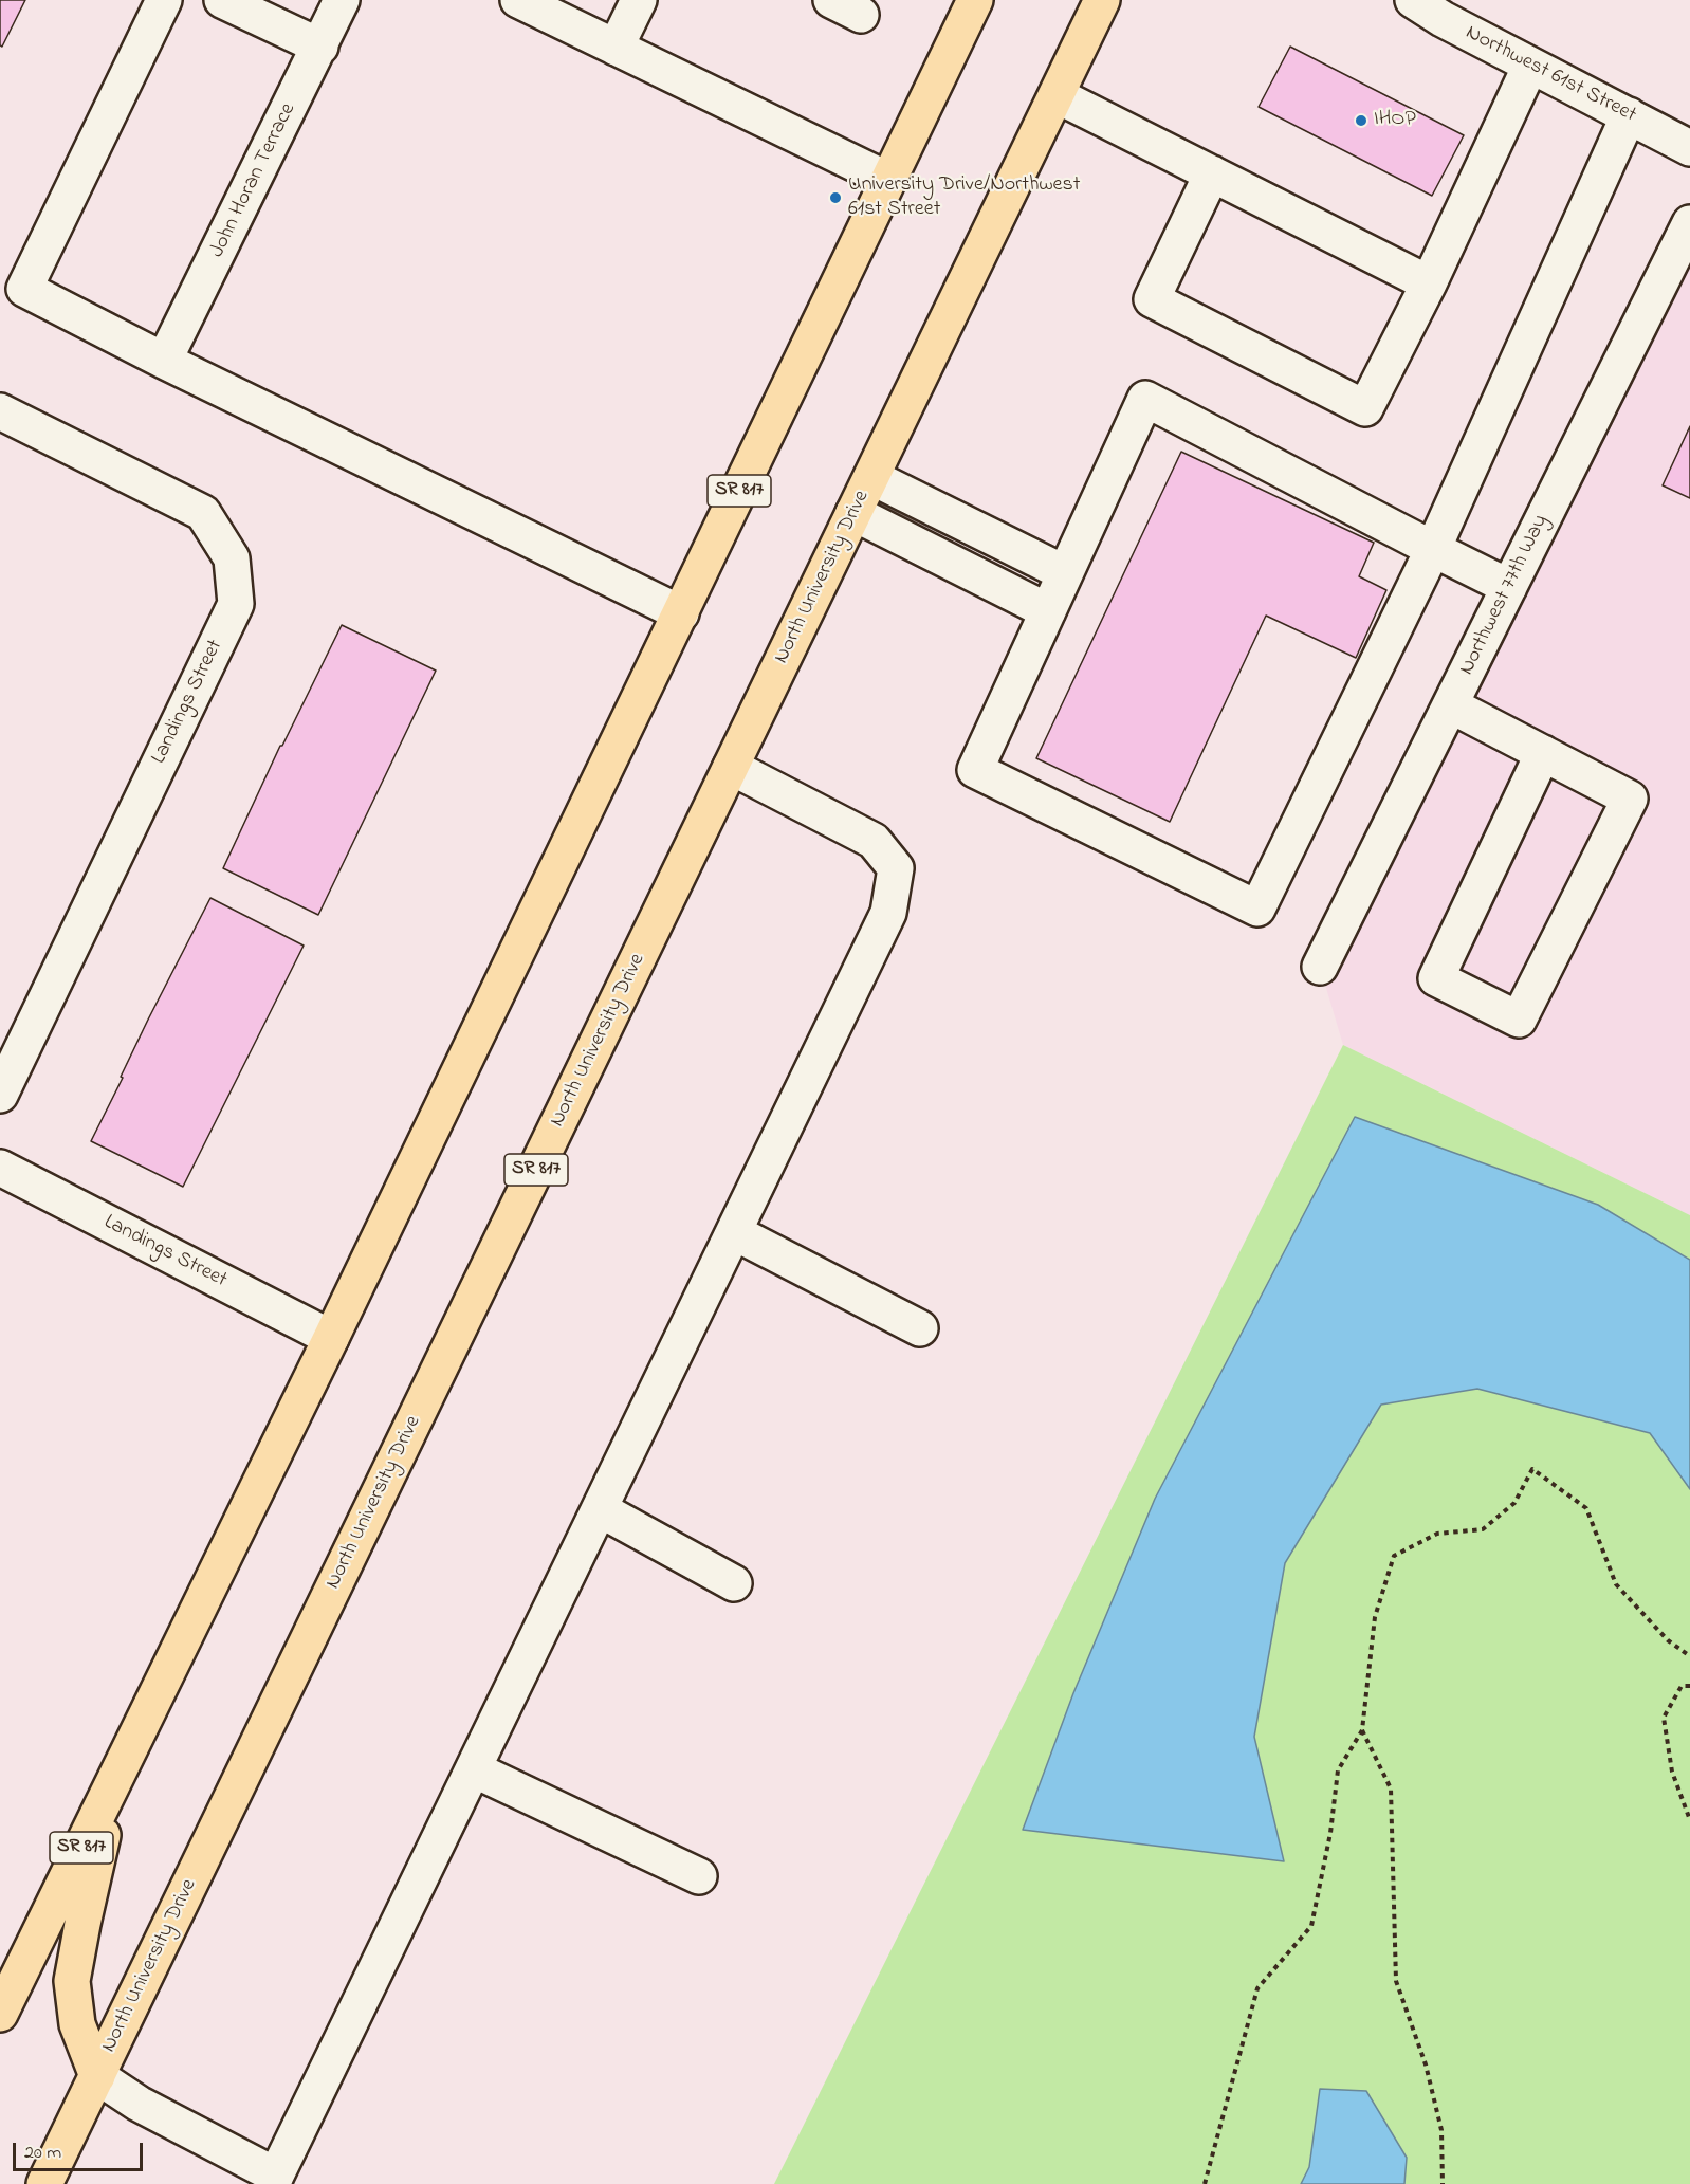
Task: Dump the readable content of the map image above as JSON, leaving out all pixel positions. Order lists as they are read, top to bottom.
{
  "streets": {
    "main road": ["SR 817", "North University Drive"],
    "street": [
      "Northwest 61st Street",
      "John Horan Terrace",
      "Northwest 77th Way",
      "Landings Street"
    ]
  },
  "crossings": [
    ["SR 817", "Landings Street"]
  ],
  "places": ["IHOP", "University Drive/Northwest 61st Street"],
  "scale_bar": "20 m"
}
